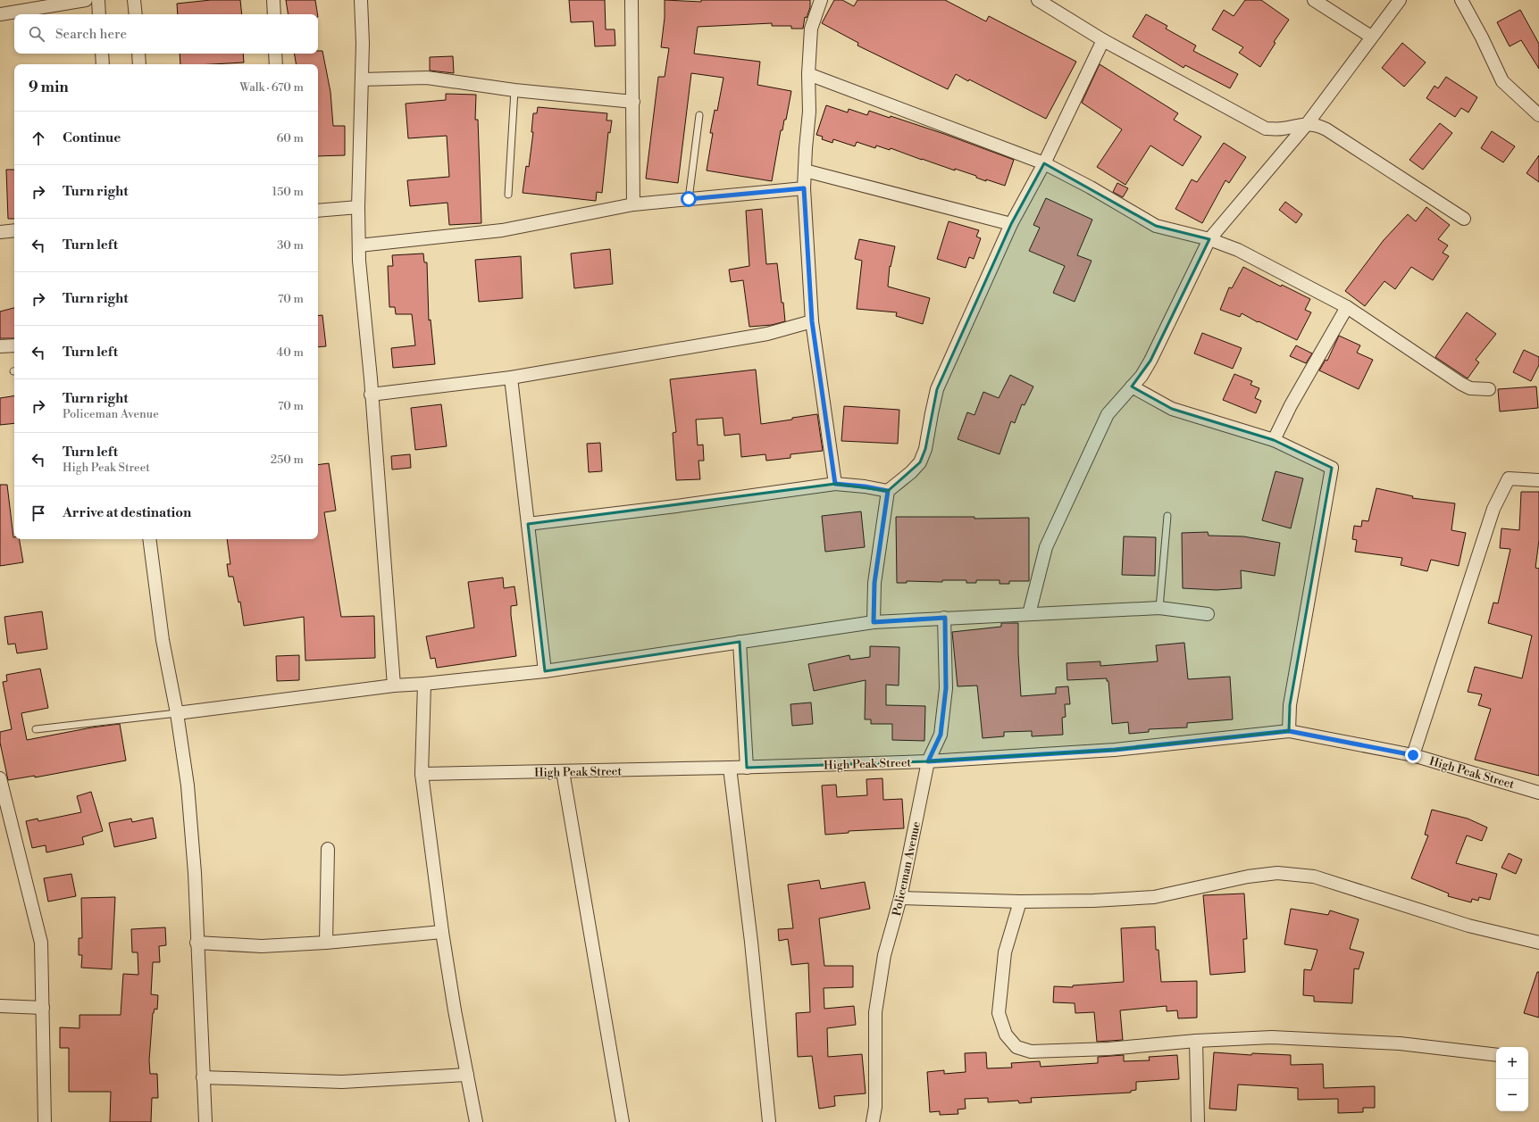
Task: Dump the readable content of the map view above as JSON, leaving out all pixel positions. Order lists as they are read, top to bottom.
{
  "streets": {
    "street": ["High Peak Street", "Policeman Avenue"]
  },
  "crossings": [
    ["High Peak Street", "Policeman Avenue"]
  ],
  "page": {
    "search": "Search here",
    "heading": ["9 min", "Walk · 670 m"],
    "list": [
      ["Continue", "60 m"],
      ["Turn right", "150 m"],
      ["Turn left", "30 m"],
      ["Turn right", "70 m"],
      ["Turn left", "40 m"],
      ["Turn right", "Policeman Avenue", "70 m"],
      ["Turn left", "High Peak Street", "250 m"],
      "Arrive at destination"
    ],
    "map_buttons": ["+", "−"]
  }
}
